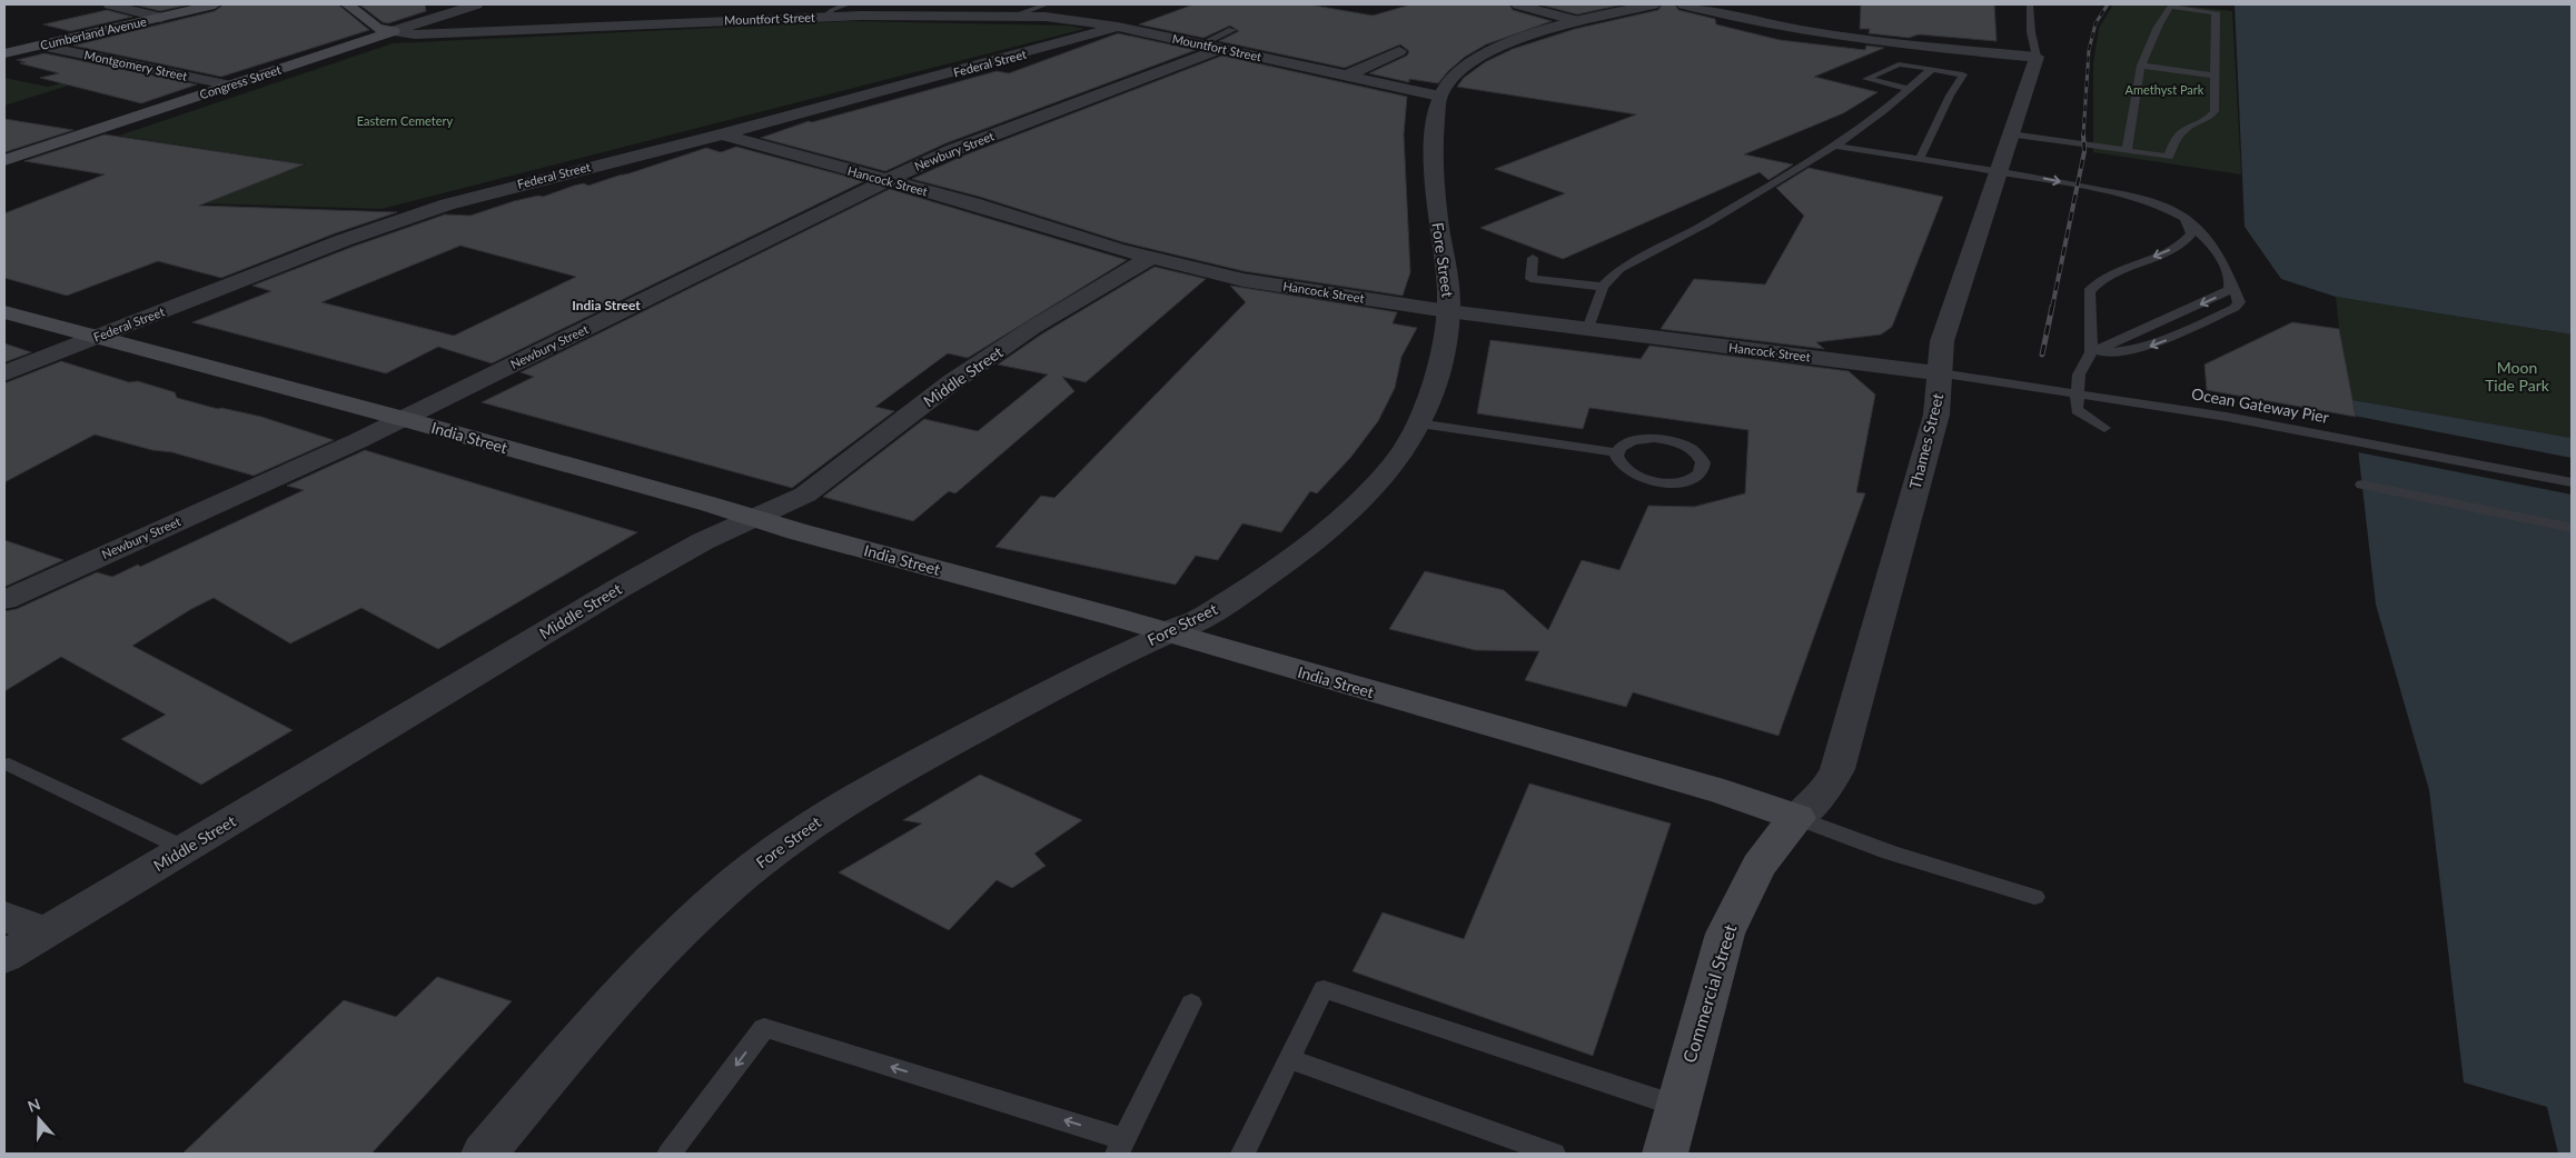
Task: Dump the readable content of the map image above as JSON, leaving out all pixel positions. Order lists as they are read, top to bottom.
{
  "streets": {
    "main road": [
      "Cumberland Avenue",
      "Congress Street",
      "India Street",
      "Commercial Street"
    ],
    "street": [
      "Mountfort Street",
      "Federal Street",
      "Montgomery Street",
      "Newbury Street",
      "Hancock Street",
      "Fore Street",
      "Middle Street",
      "Thames Street"
    ],
    "lane": ["Ocean Gateway Pier"]
  },
  "crossings": [
    ["Mountfort Street", "Federal Street"],
    ["Mountfort Street", "Congress Street"],
    ["Mountfort Street", "Newbury Street"],
    ["Mountfort Street", "Fore Street"],
    ["Cumberland Avenue", "Montgomery Street"],
    ["Federal Street", "Hancock Street"],
    ["Federal Street", "India Street"],
    ["Montgomery Street", "Congress Street"],
    ["Newbury Street", "Hancock Street"],
    ["Newbury Street", "India Street"],
    ["Hancock Street", "Fore Street"],
    ["Hancock Street", "Middle Street"],
    ["Hancock Street", "Ocean Gateway Pier"],
    ["Hancock Street", "Thames Street"],
    ["Fore Street", "India Street"],
    ["Middle Street", "India Street"],
    ["Ocean Gateway Pier", "Thames Street"],
    ["India Street", "Thames Street"],
    ["India Street", "Commercial Street"],
    ["Thames Street", "Commercial Street"]
  ],
  "districts": ["India Street"],
  "parks": ["Amethyst Park", "Eastern Cemetery", "Moon Tide Park"],
  "north": "top"
}
